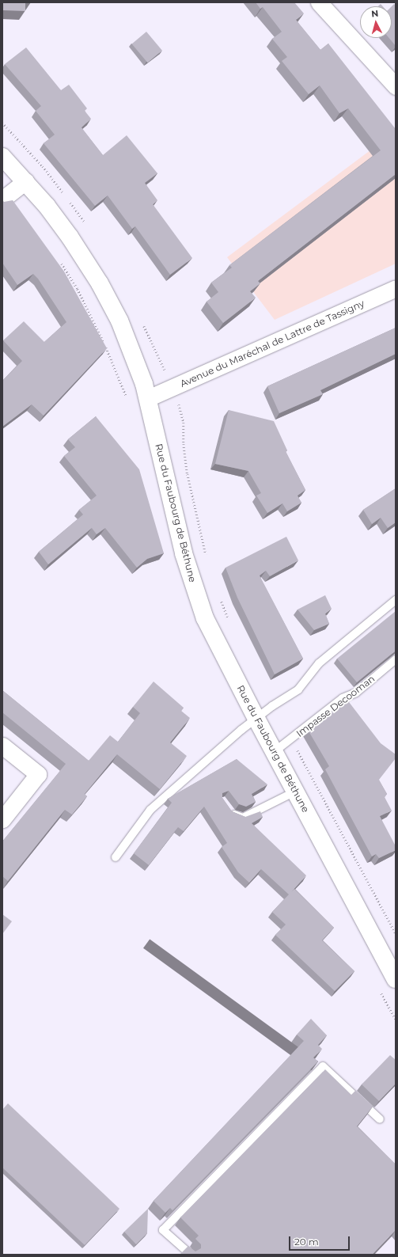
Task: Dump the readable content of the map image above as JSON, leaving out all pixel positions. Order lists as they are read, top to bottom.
{
  "streets": {
    "street": ["Avenue du Maréchal de Lattre de Tassigny", "Rue du Faubourg de Béthune"],
    "lane": ["Impasse Decooman"]
  },
  "crossings": [
    ["Avenue du Maréchal de Lattre de Tassigny", "Rue du Faubourg de Béthune"],
    ["Rue du Faubourg de Béthune", "Impasse Decooman"]
  ],
  "scale_bar": "20 m",
  "north": "top"
}
